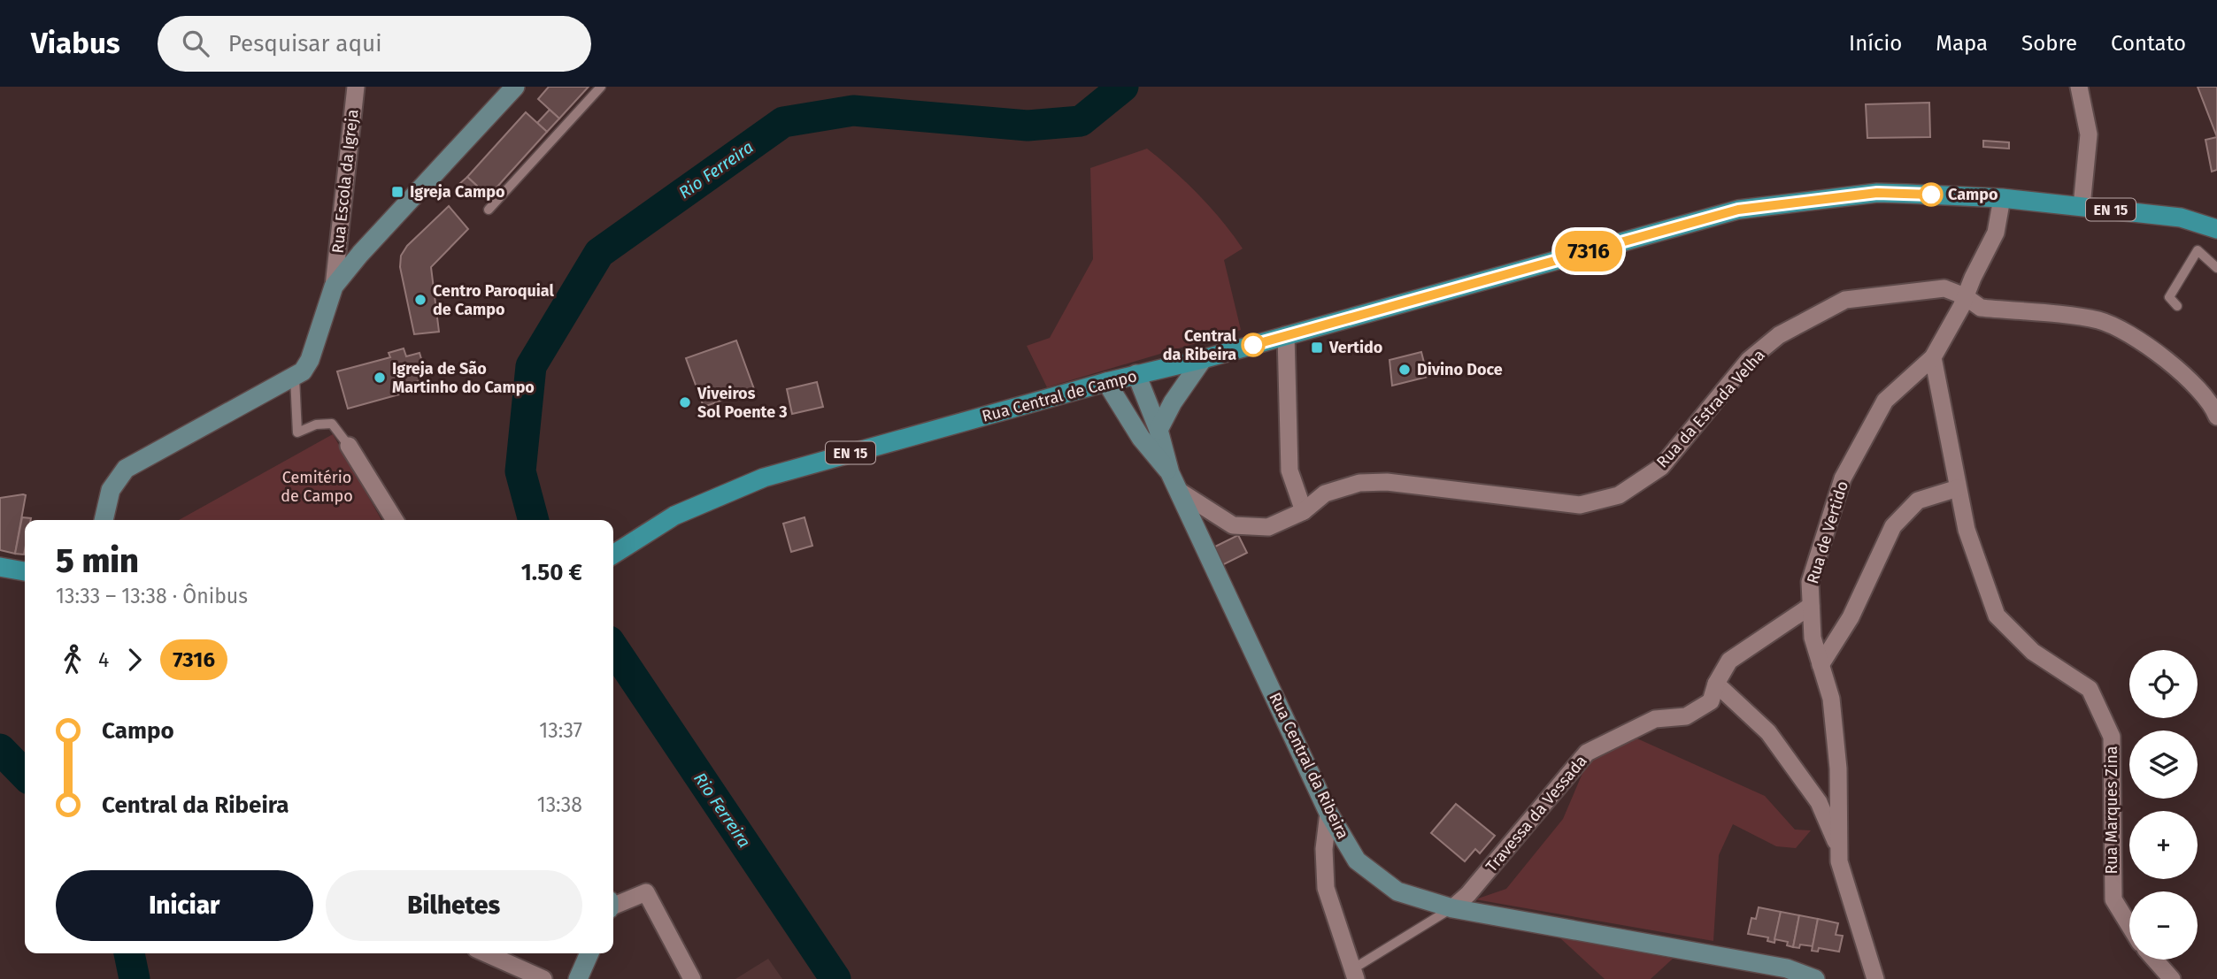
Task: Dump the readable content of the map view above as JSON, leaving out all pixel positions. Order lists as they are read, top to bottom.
{
  "streets": {
    "main road": ["EN 15", "Rua Central de Campo"],
    "street": [
      "Rua Escola da Igreja",
      "Rua da Estrada Velha",
      "Rua de Vertido",
      "Rua Central da Ribeira",
      "Rua Marques Zina",
      "Travessa da Vessada"
    ]
  },
  "crossings": [
    ["Rua Central de Campo", "Rua de Vertido"],
    ["Rua Central de Campo", "Rua Central da Ribeira"],
    ["Rua da Estrada Velha", "Rua de Vertido"],
    ["Rua da Estrada Velha", "Rua Central da Ribeira"],
    ["Rua de Vertido", "Rua Marques Zina"],
    ["Rua de Vertido", "Travessa da Vessada"],
    ["Rua Central da Ribeira", "Travessa da Vessada"]
  ],
  "water": ["Rio Ferreira"],
  "parks": ["Cemitério de Campo"],
  "places": {
    "transit": ["Igreja Campo", "Vertido"],
    "other": [
      "Campo",
      "Centro Paroquial de Campo",
      "Central da Ribeira",
      "Divino Doce",
      "Igreja de São Martinho do Campo",
      "Viveiros Sol Poente 3"
    ]
  },
  "lines": ["bus line 7316"],
  "page": {
    "header": "Viabus",
    "search": "Pesquisar aqui",
    "nav": [
      "Início",
      "Mapa",
      "Sobre",
      "Contato"
    ],
    "on_map": "7316",
    "heading": ["5 min", "13:33 – 13:38 · Ônibus", "1.50 €"],
    "legs": ["4", "7316"],
    "map_buttons": ["+", "−"],
    "list": [
      {
        "name": "Campo",
        "value": "13:37"
      },
      {
        "name": "Central da Ribeira",
        "value": "13:38"
      }
    ],
    "buttons": ["Iniciar", "Bilhetes"]
  }
}
